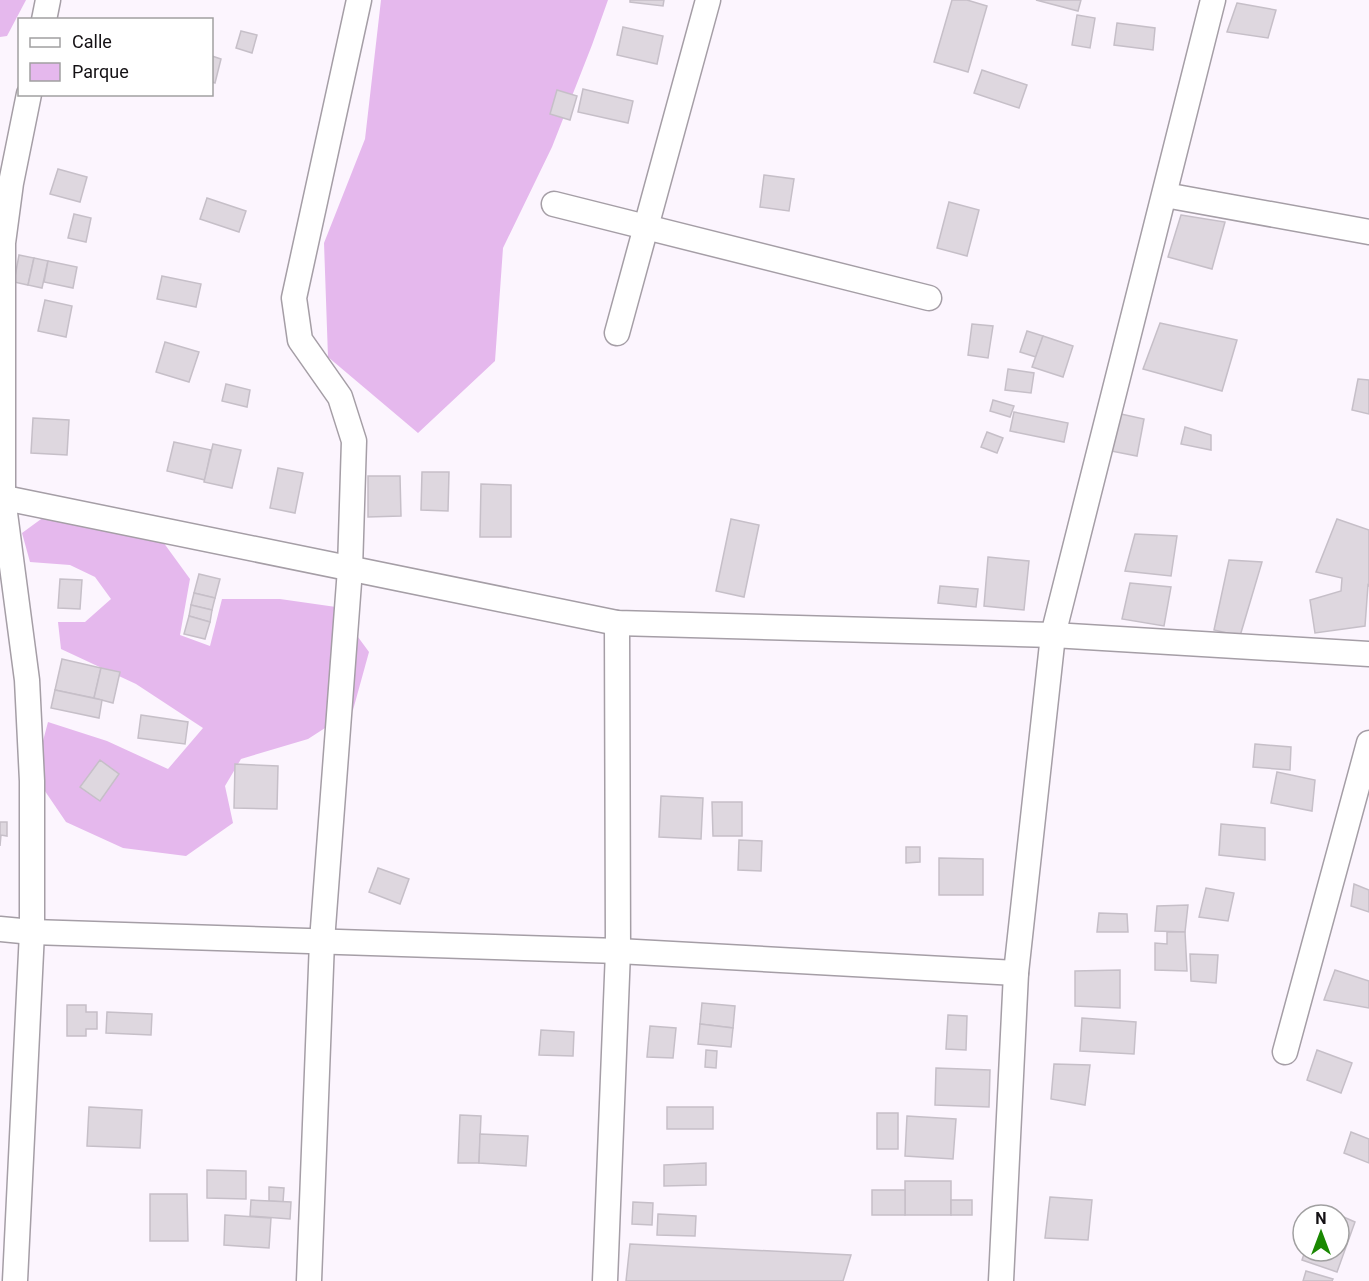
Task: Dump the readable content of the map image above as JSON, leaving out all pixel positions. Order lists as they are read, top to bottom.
{
  "legend": ["Calle", "Parque"],
  "north": "top"
}
